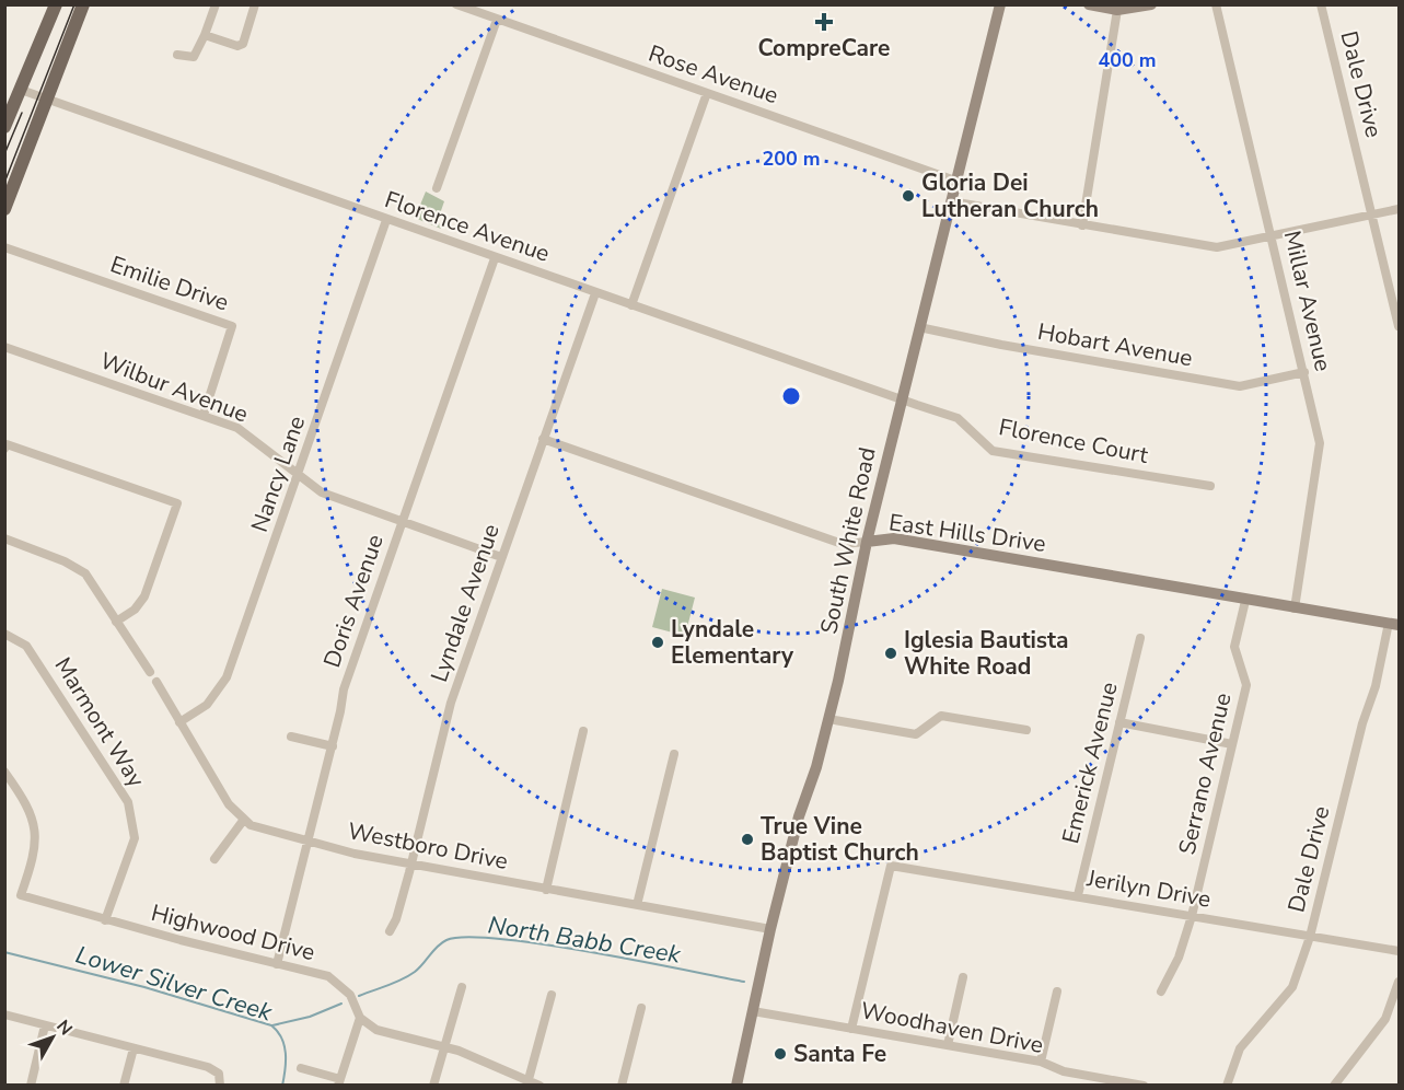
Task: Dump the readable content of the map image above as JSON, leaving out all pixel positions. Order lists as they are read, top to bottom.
{
  "streets": {
    "main road": ["East Hills Drive", "South White Road"],
    "street": [
      "Rose Avenue",
      "Dale Drive",
      "Florence Avenue",
      "Emilie Drive",
      "Millar Avenue",
      "Hobart Avenue",
      "Wilbur Avenue",
      "Florence Court",
      "Nancy Lane",
      "Doris Avenue",
      "Lyndale Avenue",
      "Marmont Way",
      "Emerick Avenue",
      "Serrano Avenue",
      "Westboro Drive",
      "Jerilyn Drive",
      "Highwood Drive",
      "Woodhaven Drive"
    ]
  },
  "crossings": [
    ["Rose Avenue", "South White Road"],
    ["Dale Drive", "East Hills Drive"],
    ["Dale Drive", "Jerilyn Drive"],
    ["Florence Avenue", "Florence Court"],
    ["Florence Avenue", "Nancy Lane"],
    ["Florence Avenue", "South White Road"],
    ["Florence Avenue", "Doris Avenue"],
    ["Florence Avenue", "Lyndale Avenue"],
    ["Emilie Drive", "Wilbur Avenue"],
    ["Millar Avenue", "Hobart Avenue"],
    ["Millar Avenue", "East Hills Drive"],
    ["Hobart Avenue", "South White Road"],
    ["Wilbur Avenue", "Nancy Lane"],
    ["Wilbur Avenue", "Doris Avenue"],
    ["Wilbur Avenue", "Lyndale Avenue"],
    ["Florence Court", "South White Road"],
    ["East Hills Drive", "South White Road"],
    ["East Hills Drive", "Lyndale Avenue"],
    ["East Hills Drive", "Serrano Avenue"],
    ["South White Road", "Westboro Drive"],
    ["South White Road", "Woodhaven Drive"],
    ["Doris Avenue", "Westboro Drive"],
    ["Doris Avenue", "Highwood Drive"],
    ["Lyndale Avenue", "Westboro Drive"],
    ["Marmont Way", "Highwood Drive"],
    ["Emerick Avenue", "Jerilyn Drive"],
    ["Serrano Avenue", "Jerilyn Drive"],
    ["Jerilyn Drive", "Woodhaven Drive"]
  ],
  "water": ["North Babb Creek", "Lower Silver Creek"],
  "places": {
    "health": ["CompreCare"],
    "other": [
      "Gloria Dei Lutheran Church",
      "Lyndale Elementary",
      "Iglesia Bautista White Road",
      "True Vine Baptist Church",
      "Santa Fe"
    ]
  },
  "north": "top right",
  "rings": ["400 m", "200 m"]
}
